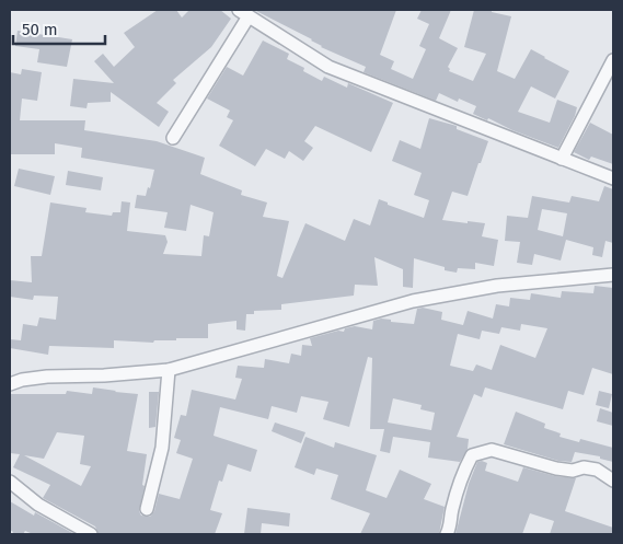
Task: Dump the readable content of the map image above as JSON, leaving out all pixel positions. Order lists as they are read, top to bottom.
{
  "scale_bar": "50 m"
}
